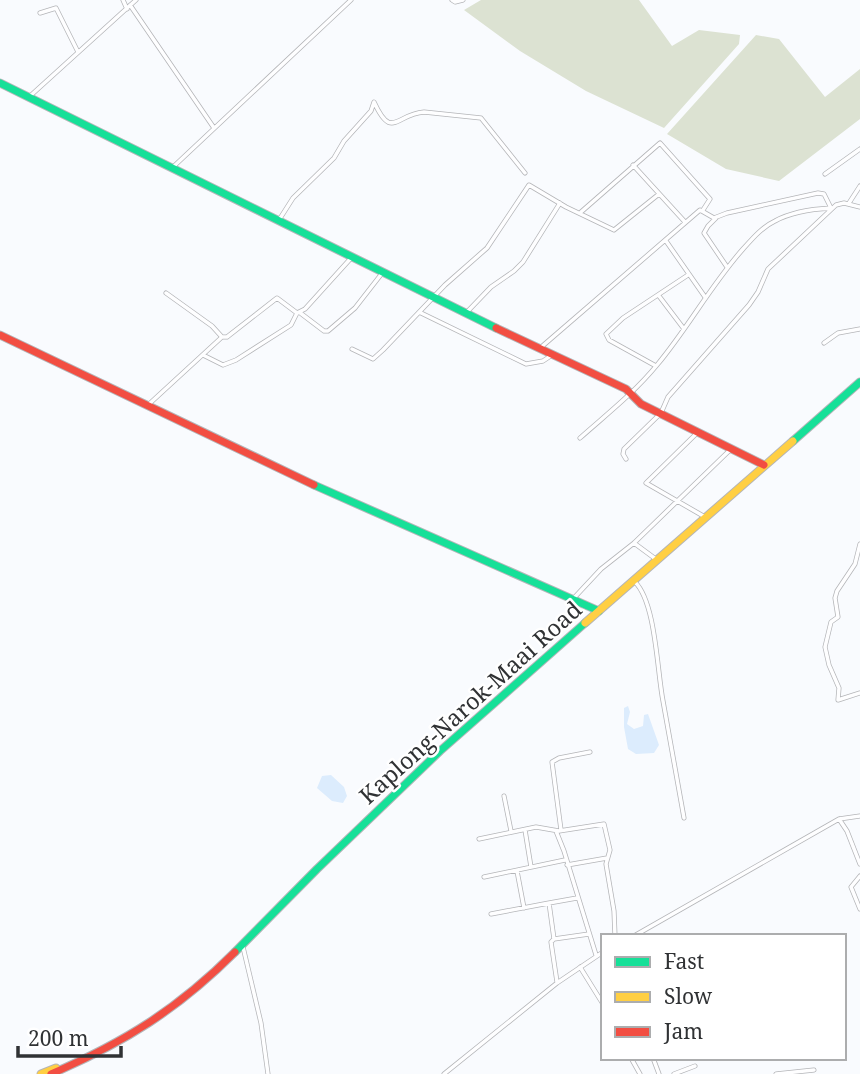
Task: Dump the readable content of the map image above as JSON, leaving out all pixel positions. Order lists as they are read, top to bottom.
{
  "streets": {
    "main road": ["Kaplong-Narok-Maai Road"]
  },
  "legend": ["Fast", "Slow", "Jam"],
  "scale_bar": "200 m"
}
